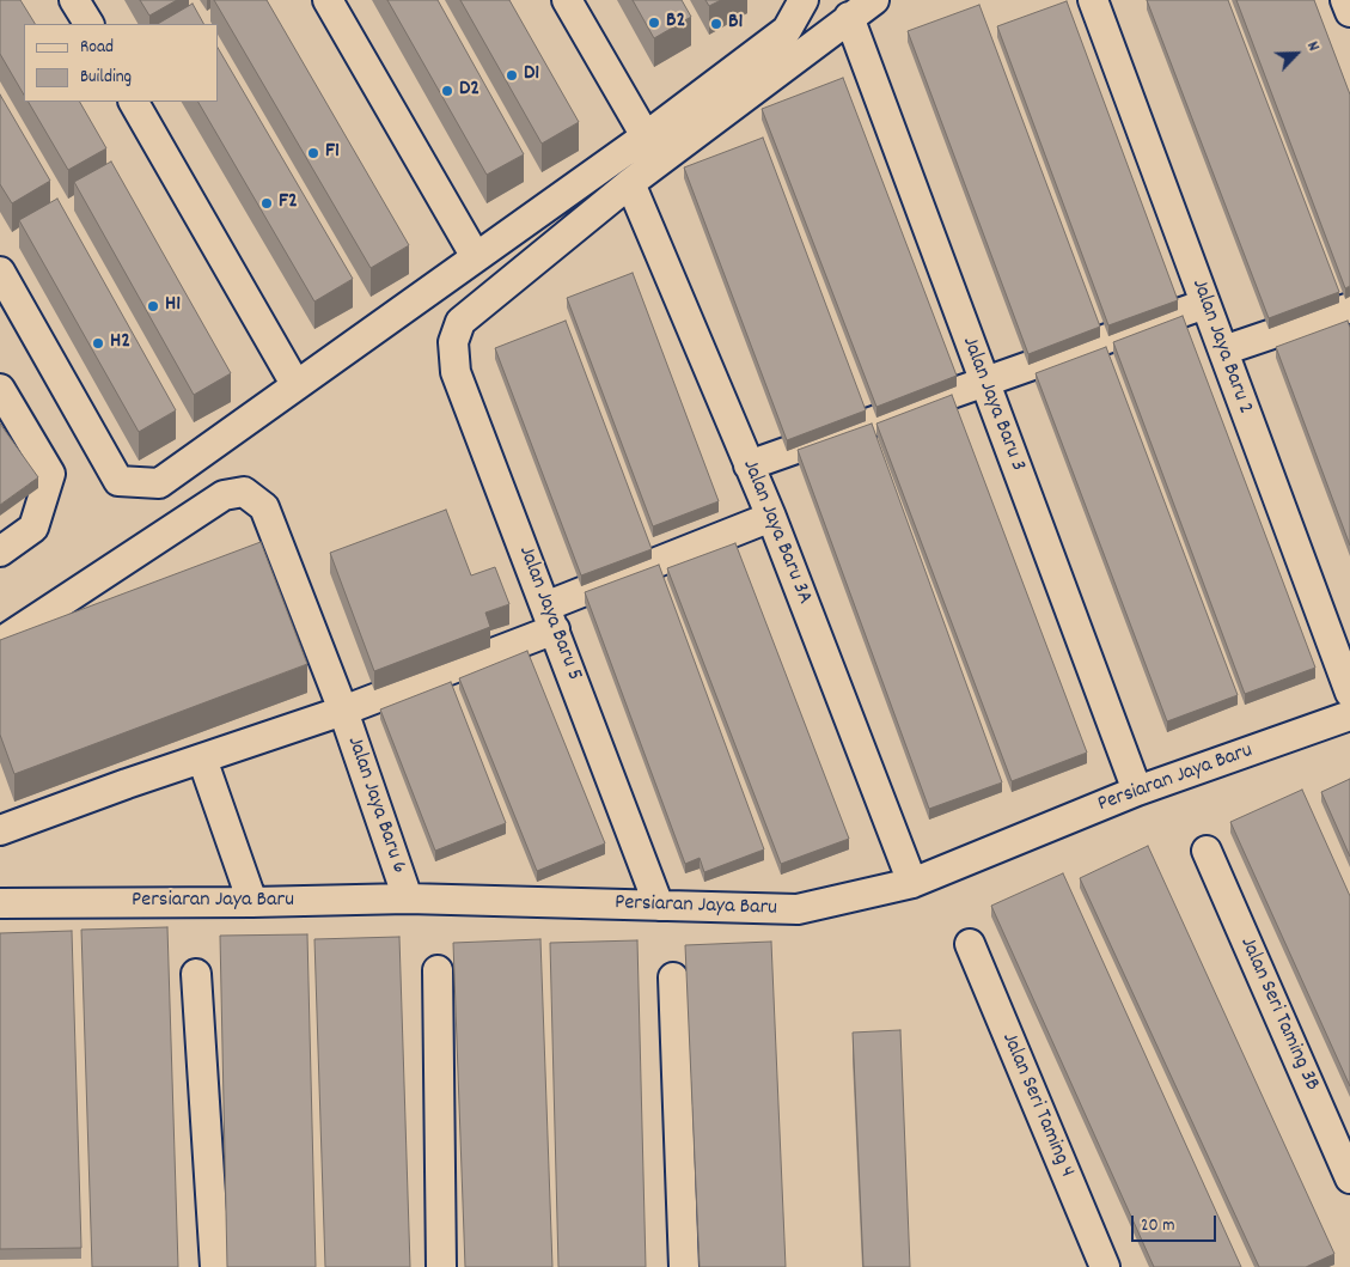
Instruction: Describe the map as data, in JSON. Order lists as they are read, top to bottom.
{
  "streets": {
    "street": [
      "Jalan Jaya Baru 2",
      "Jalan Jaya Baru 3",
      "Jalan Jaya Baru 3A",
      "Jalan Jaya Baru 5",
      "Persiaran Jaya Baru",
      "Jalan Jaya Baru 6",
      "Jalan Seri Taming 3B",
      "Jalan Seri Taming 4"
    ]
  },
  "crossings": [
    ["Jalan Jaya Baru 3", "Persiaran Jaya Baru"],
    ["Jalan Jaya Baru 3A", "Jalan Jaya Baru 5"],
    ["Jalan Jaya Baru 3A", "Persiaran Jaya Baru"],
    ["Jalan Jaya Baru 5", "Persiaran Jaya Baru"],
    ["Persiaran Jaya Baru", "Jalan Jaya Baru 6"]
  ],
  "places": [
    "B2",
    "B1",
    "D1",
    "D2",
    "F1",
    "F2",
    "H1",
    "H2"
  ],
  "legend": ["Road", "Building"],
  "scale_bar": "20 m",
  "north": "top right"
}
